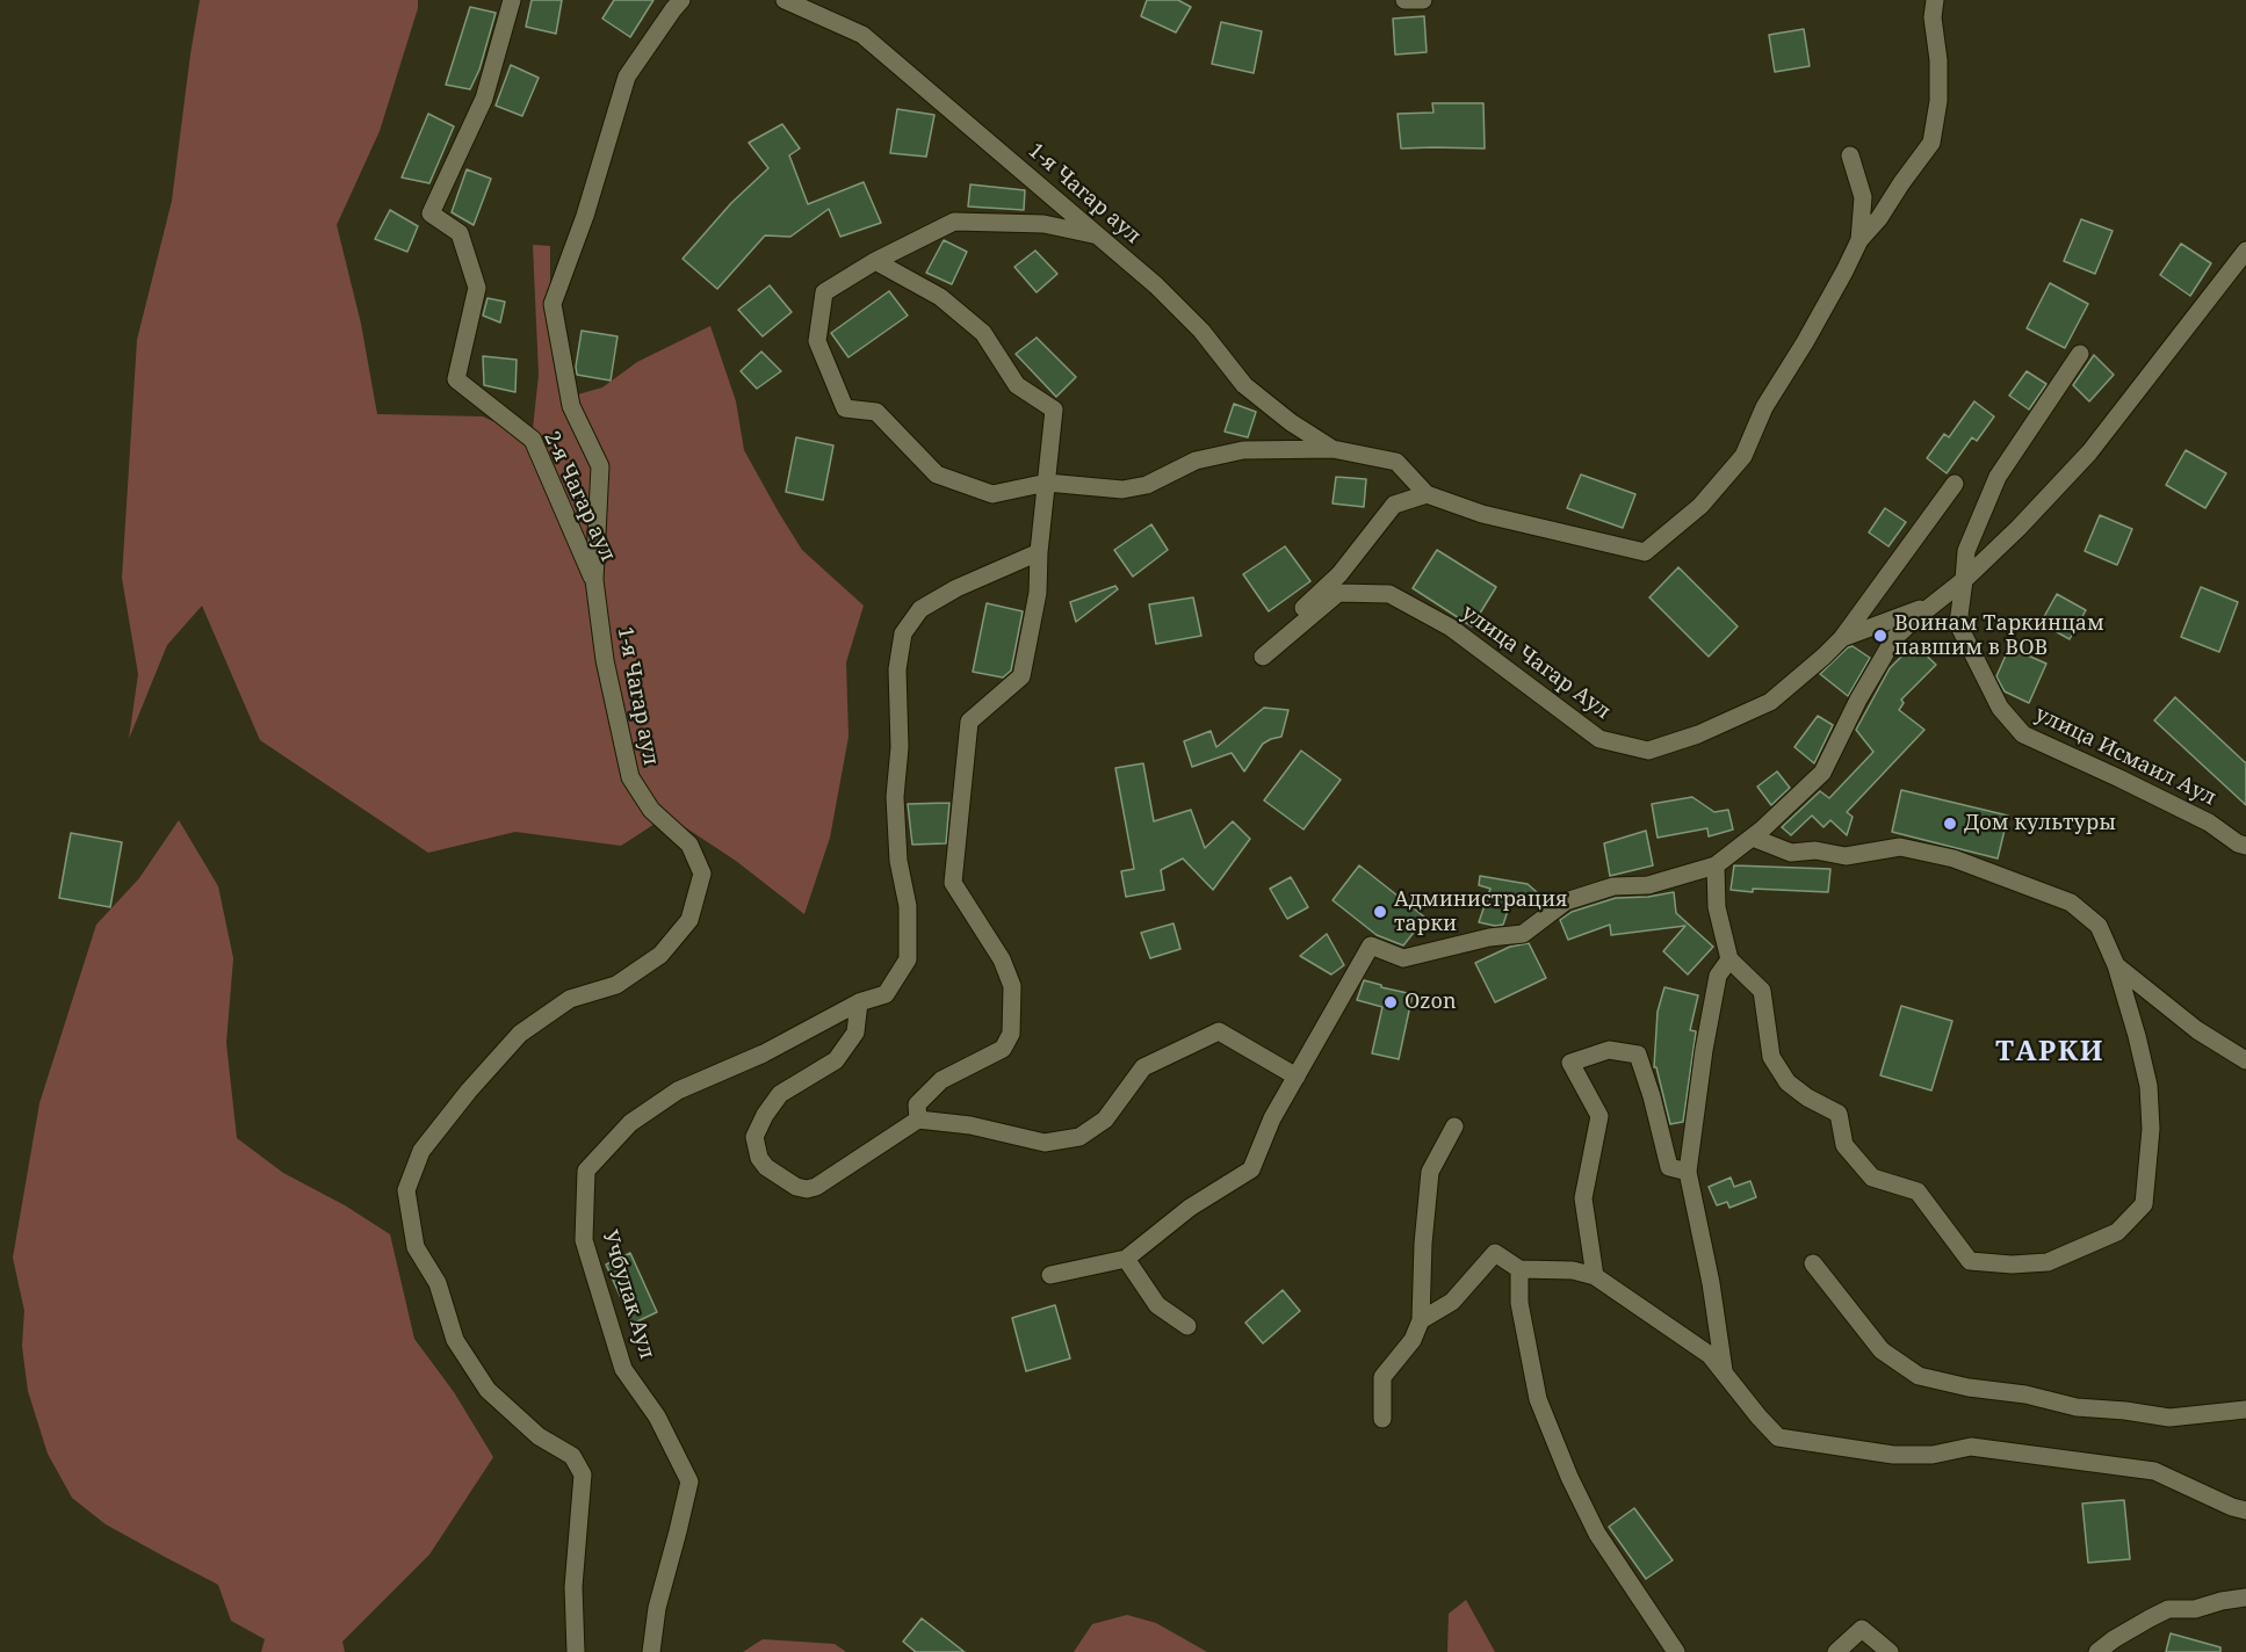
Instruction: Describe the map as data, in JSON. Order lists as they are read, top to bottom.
{
  "streets": {
    "street": [
      "1-я Чагар аул",
      "2-я Чагар аул",
      "улица Чагар Аул",
      "улица Исмаил Аул",
      "Учбулак Аул"
    ]
  },
  "crossings": [
    ["1-я Чагар аул", "2-я Чагар аул"]
  ],
  "districts": ["ТАРКИ"],
  "places": [
    "Воинам Таркинцам павшим в ВОВ",
    "Дом культуры",
    "Администрация тарки",
    "Ozon"
  ]
}
